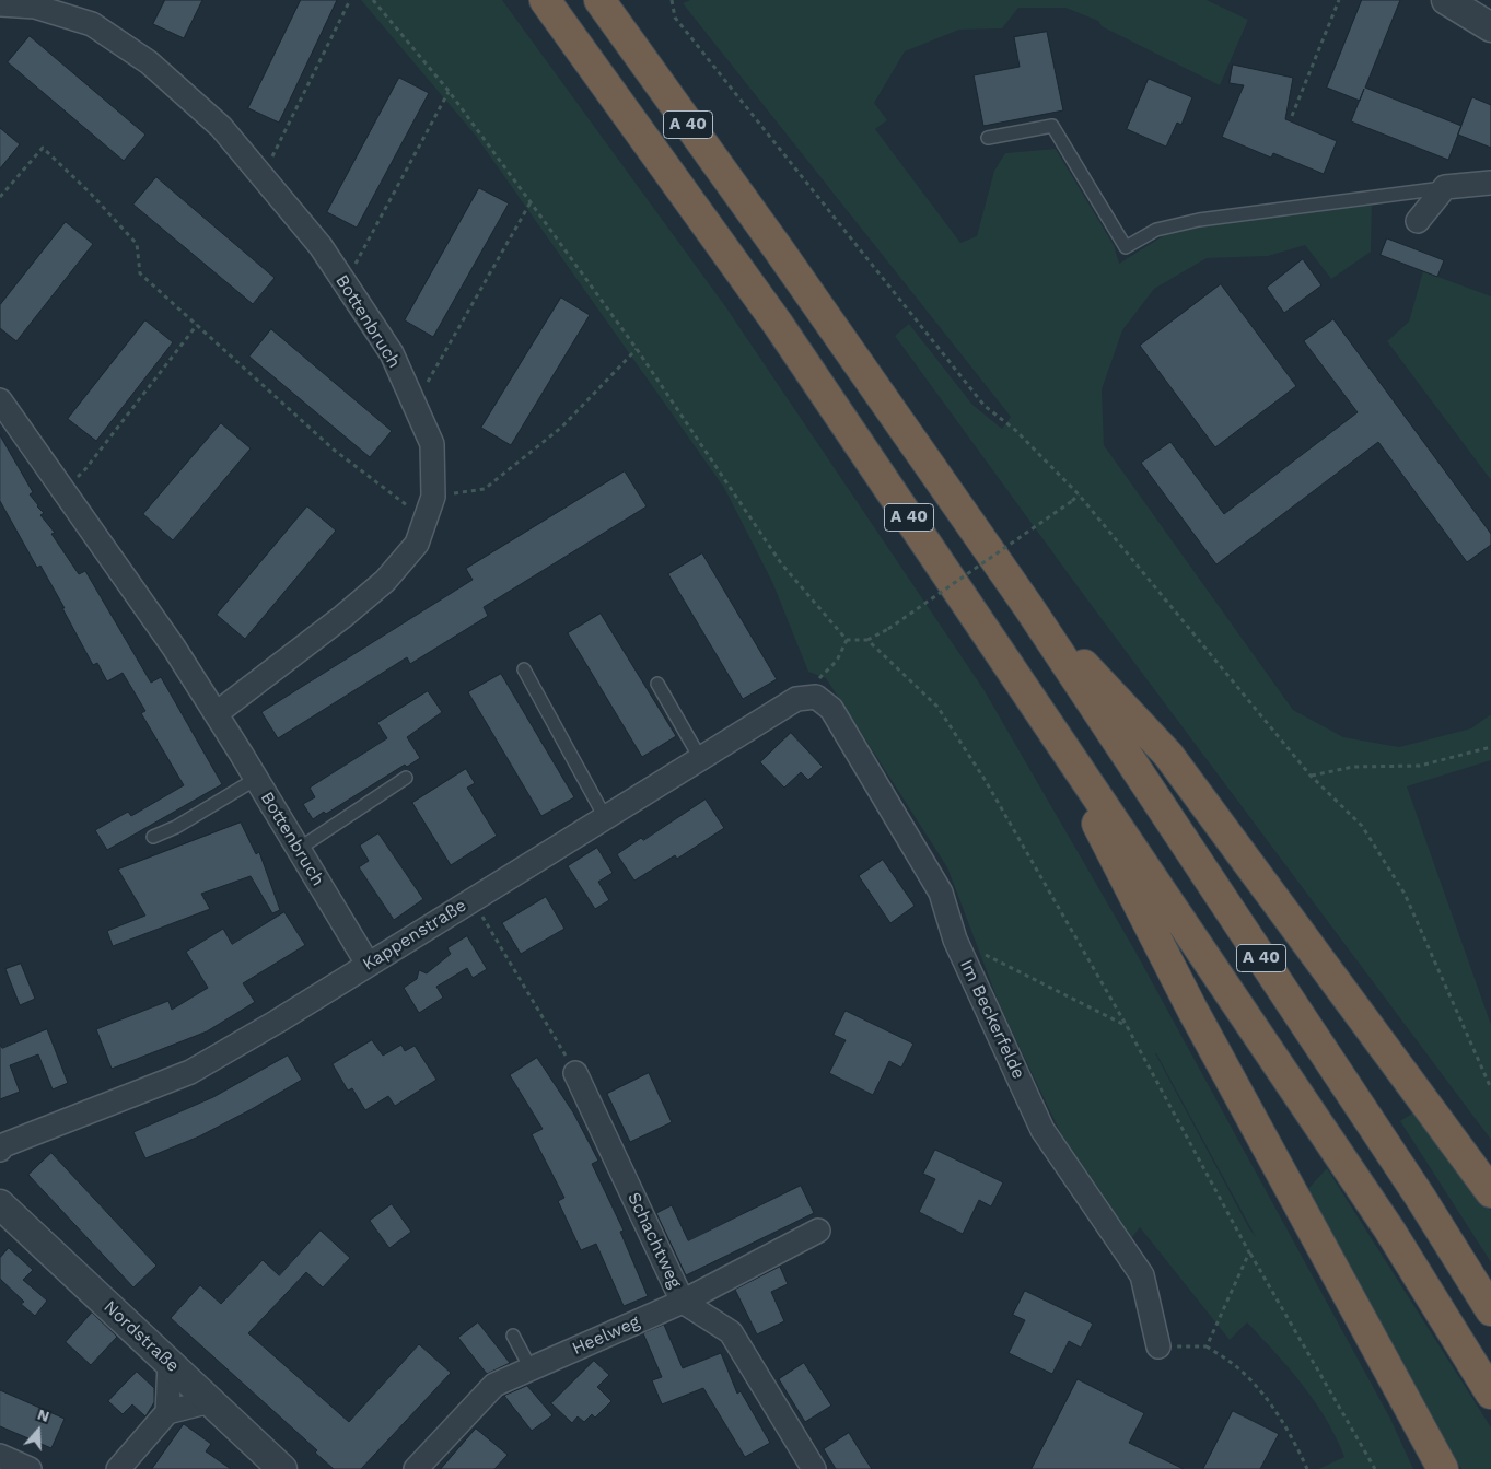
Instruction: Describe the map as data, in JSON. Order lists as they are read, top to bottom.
{
  "streets": {
    "highway": ["A 40"],
    "street": [
      "Bottenbruch",
      "Kappenstraße",
      "Im Beckerfelde",
      "Schachtweg",
      "Heelweg",
      "Nordstraße"
    ]
  },
  "crossings": [
    ["Bottenbruch", "Kappenstraße"],
    ["Kappenstraße", "Im Beckerfelde"],
    ["Schachtweg", "Heelweg"]
  ],
  "north": "top"
}
